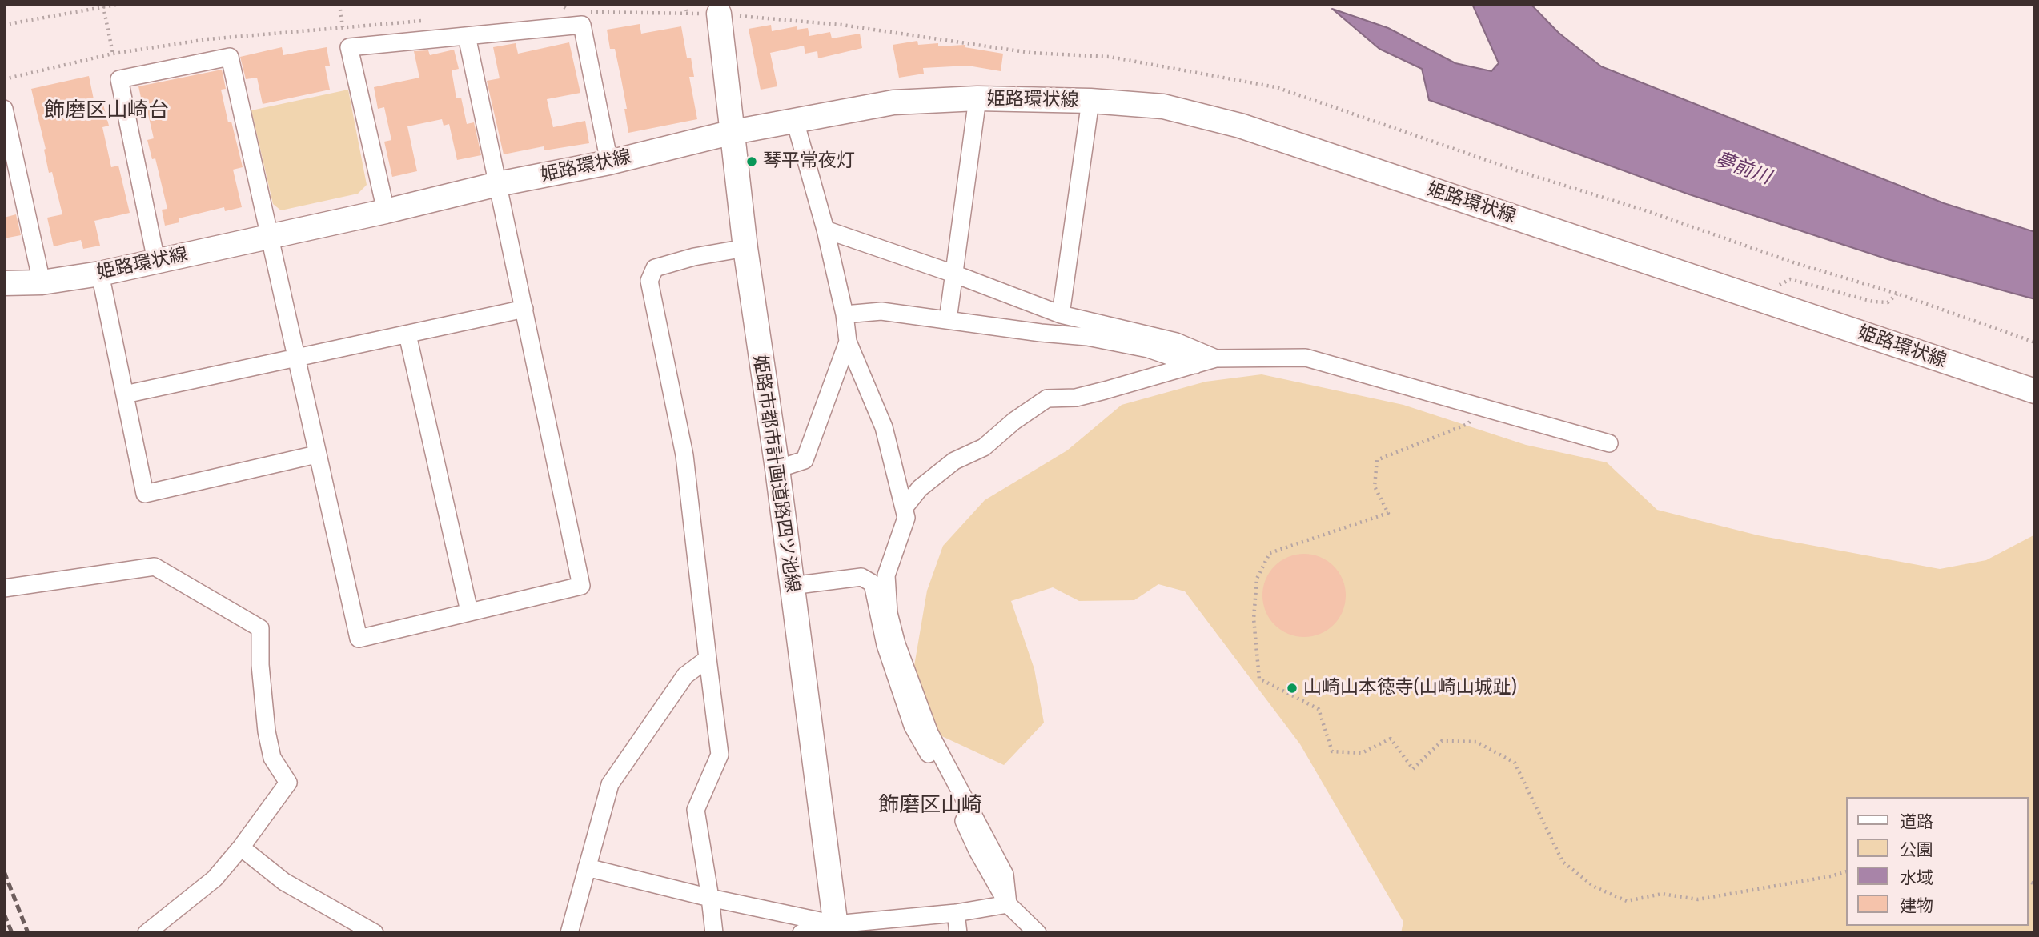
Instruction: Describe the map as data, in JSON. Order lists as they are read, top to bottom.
{
  "streets": {
    "main road": ["姫路環状線", "姫路市都市計画道路四ツ池線"]
  },
  "crossings": [
    ["姫路環状線", "姫路市都市計画道路四ツ池線"]
  ],
  "districts": ["飾磨区山崎台", "飾磨区山崎"],
  "water": ["夢前川"],
  "places": ["琴平常夜灯", "山崎山本徳寺(山崎山城趾)"],
  "legend": [
    "道路",
    "公園",
    "水域",
    "建物"
  ]
}
